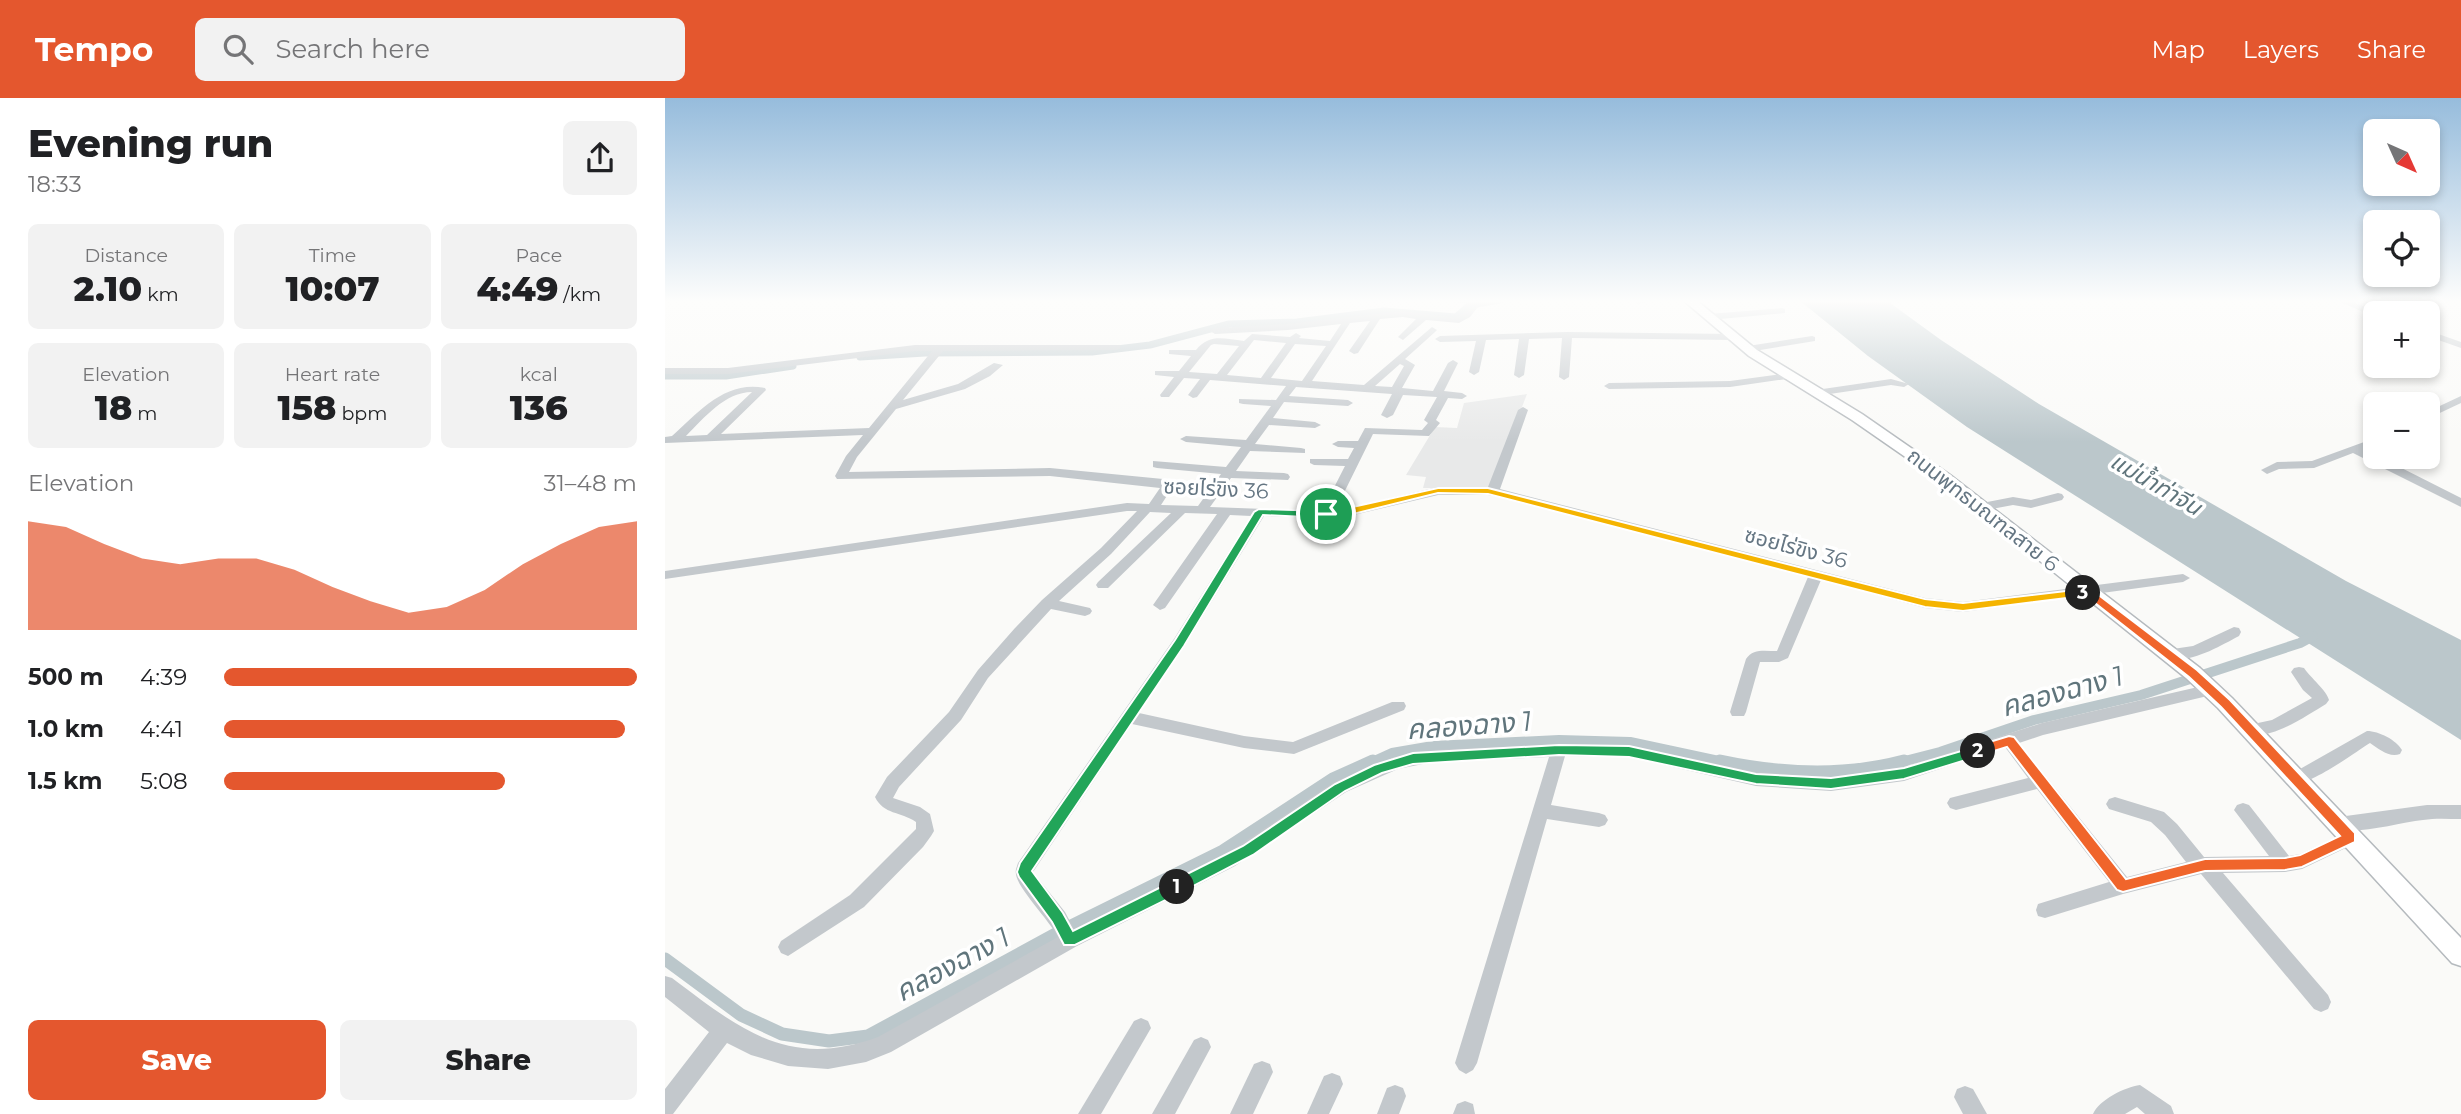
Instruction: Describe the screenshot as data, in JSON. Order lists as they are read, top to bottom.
{
  "streets": {
    "main road": ["ถนนพุทธมณฑลสาย 6"],
    "street": ["ซอยไร่ขิง 36"]
  },
  "crossings": [
    ["ซอยไร่ขิง 36", "ถนนพุทธมณฑลสาย 6"]
  ],
  "water": ["แม่น้ำท่าจีน", "คลองฉาง 1"],
  "north": "bottom right",
  "page": {
    "header": "Tempo",
    "search": "Search here",
    "nav": ["Map", "Layers", "Share"],
    "heading": ["Evening run", "18:33"],
    "map_buttons": ["+", "−"],
    "stats": [
      ["Distance", "2.10 km"],
      ["Time", "10:07"],
      ["Pace", "4:49 /km"],
      ["Elevation", "18 m"],
      ["Heart rate", "158 bpm"],
      ["kcal", "136"]
    ],
    "chart": ["Elevation", "31–48 m"],
    "pins": ["3", "2", "1"],
    "list": [
      {
        "name": "500 m",
        "note": "4:39"
      },
      {
        "name": "1.0 km",
        "note": "4:41"
      },
      {
        "name": "1.5 km",
        "note": "5:08"
      }
    ],
    "buttons": ["Save", "Share"]
  }
}
